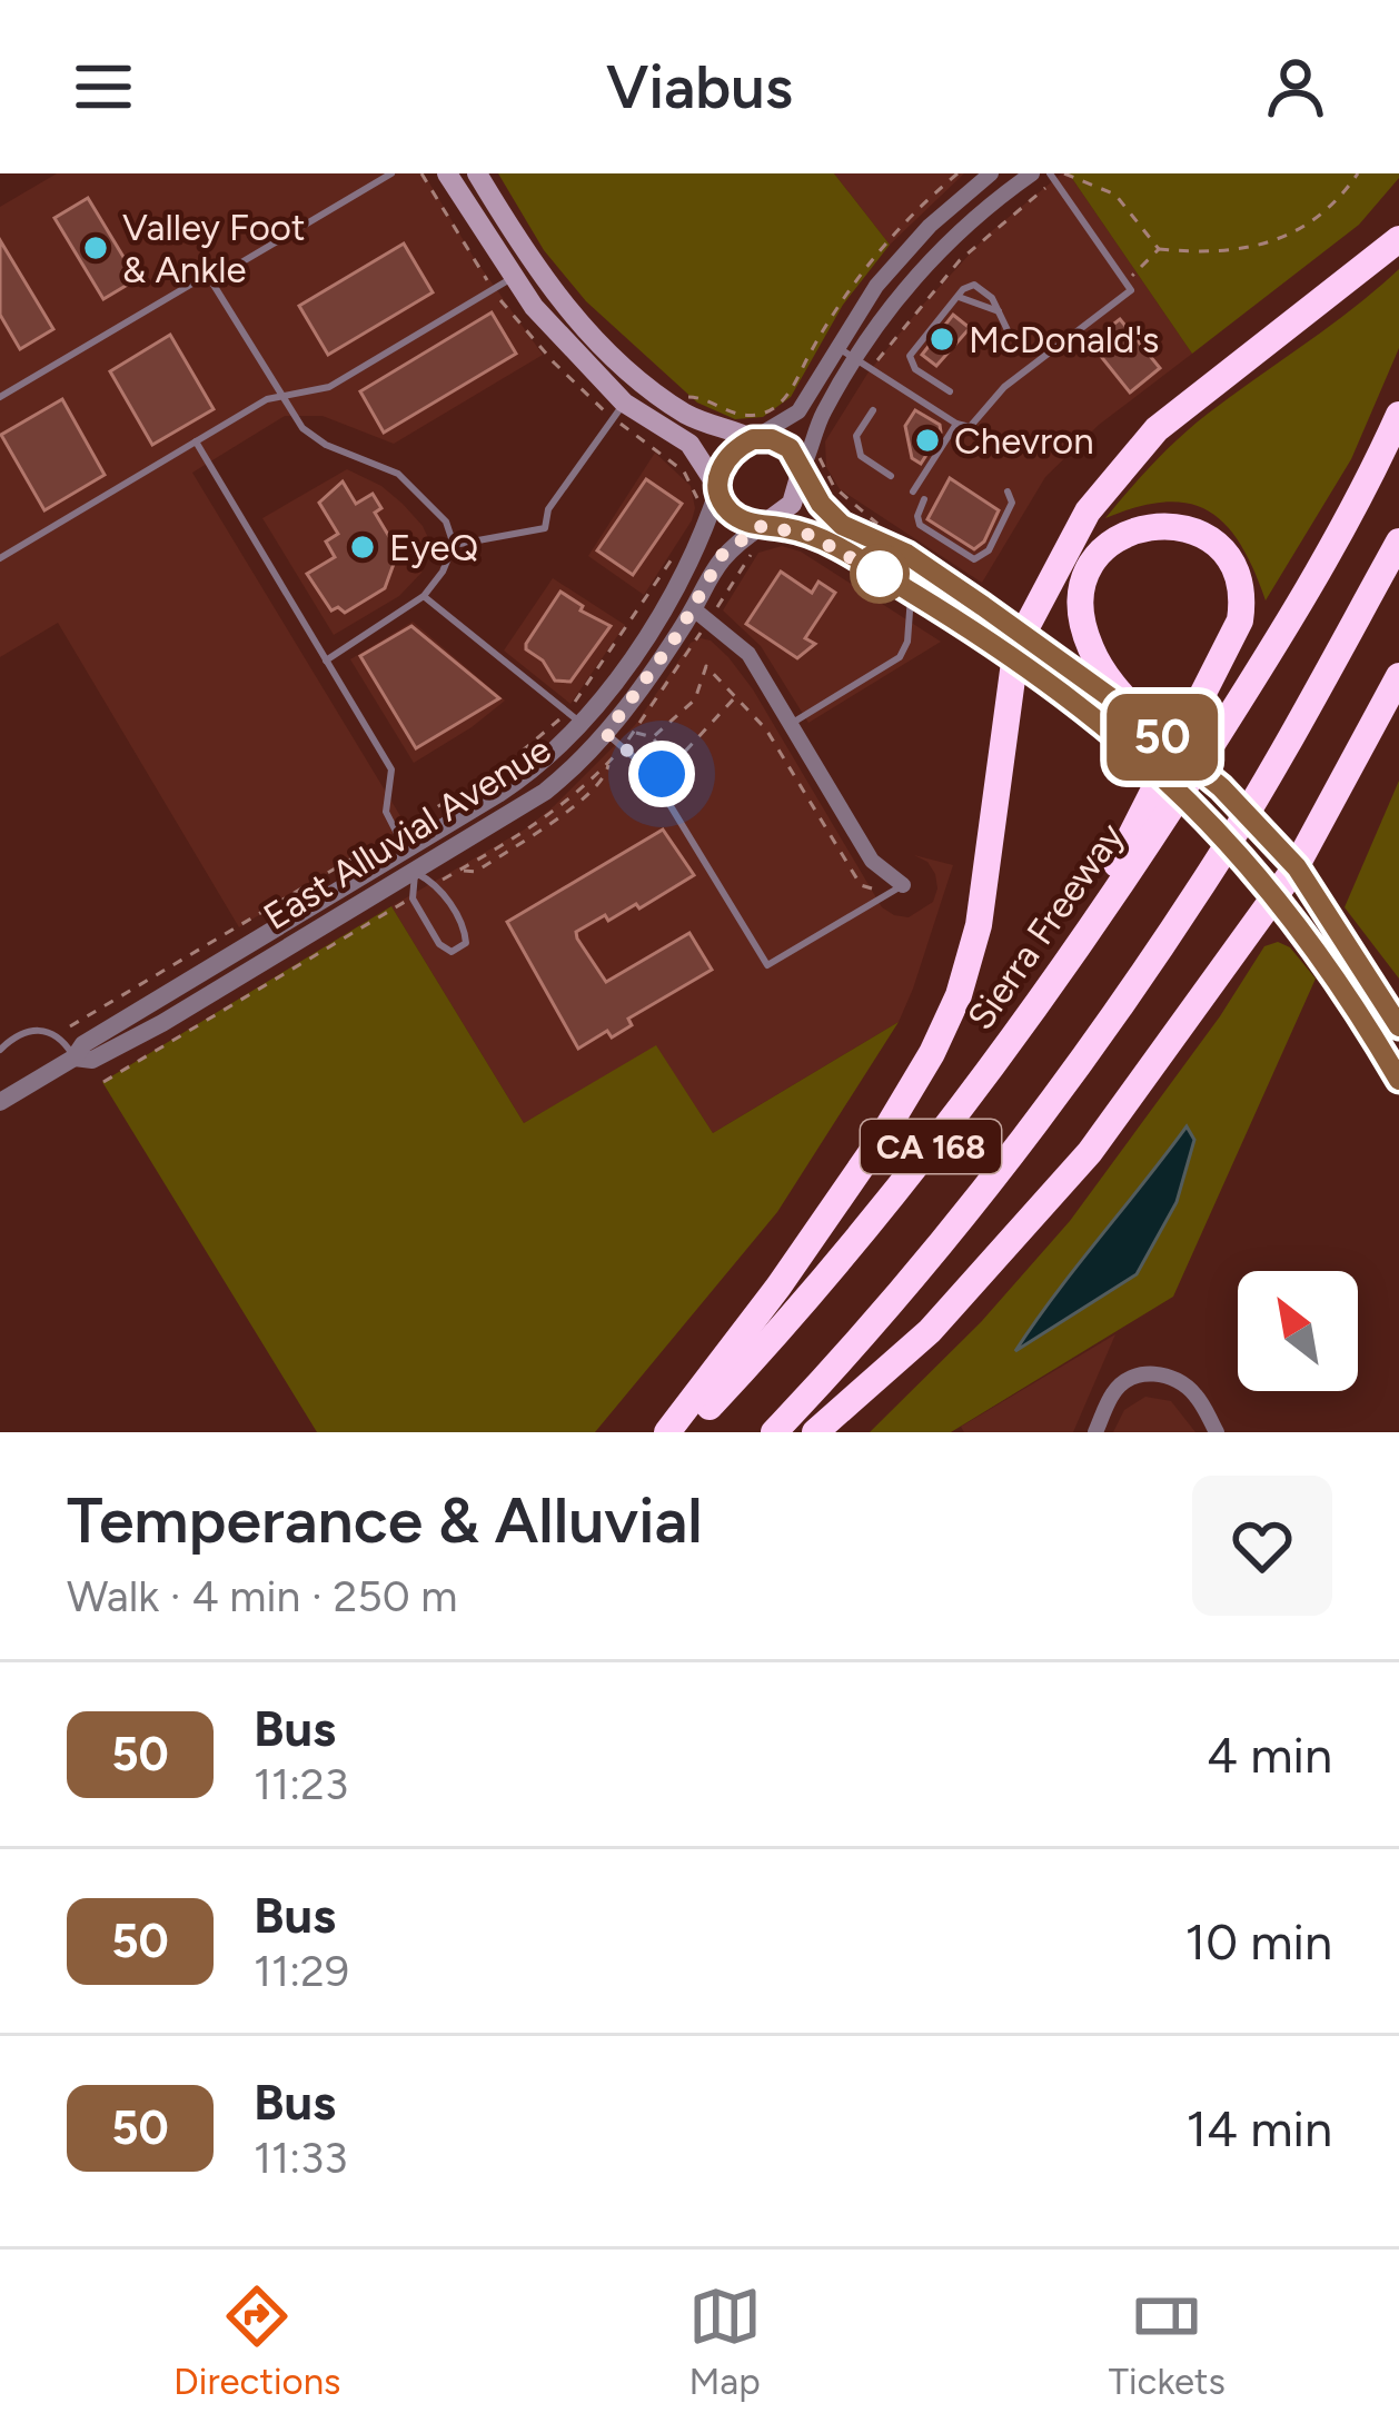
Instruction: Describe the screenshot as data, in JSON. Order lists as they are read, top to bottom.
{
  "streets": {
    "highway": ["Sierra Freeway", "CA 168"],
    "street": ["East Alluvial Avenue"]
  },
  "places": [
    "Valley Foot & Ankle",
    "McDonald's",
    "Chevron",
    "EyeQ"
  ],
  "lines": ["bus line 50"],
  "north": "top left",
  "page": {
    "header": "Viabus",
    "on_map": "50",
    "heading": ["Temperance & Alluvial", "Walk · 4 min · 250 m"],
    "list": [
      {
        "mark": "50",
        "name": "Bus",
        "note": "11:23",
        "value": "4 min"
      },
      {
        "mark": "50",
        "name": "Bus",
        "note": "11:29",
        "value": "10 min"
      },
      {
        "mark": "50",
        "name": "Bus",
        "note": "11:33",
        "value": "14 min"
      }
    ],
    "tabs": ["Directions", "Map", "Tickets"]
  }
}
